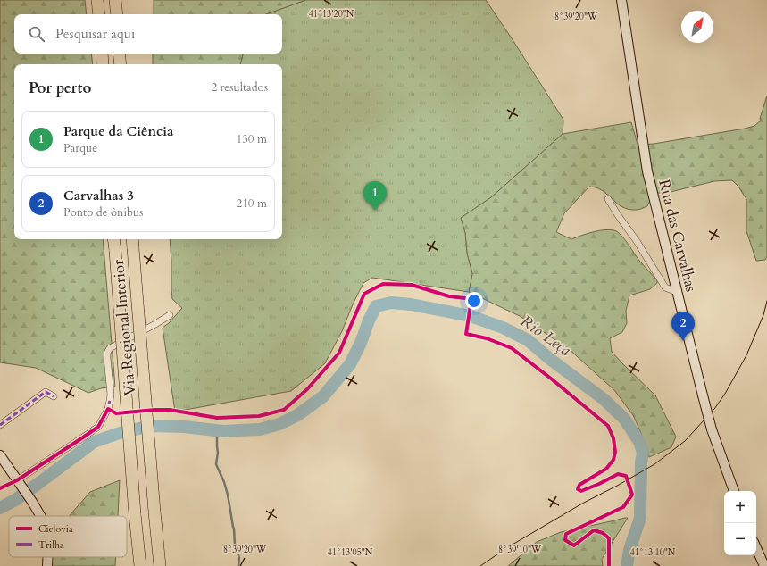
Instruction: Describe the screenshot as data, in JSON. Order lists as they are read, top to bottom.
{
  "streets": {
    "highway": ["Via Regional Interior"],
    "street": ["Rua das Carvalhas"]
  },
  "water": ["Rio Leça"],
  "legend": ["Ciclovia", "Trilha"],
  "north": "top right",
  "page": {
    "search": "Pesquisar aqui",
    "heading": ["Por perto", "2 resultados"],
    "list": [
      {
        "mark": "1",
        "name": "Parque da Ciência",
        "note": "Parque",
        "value": "130 m"
      },
      {
        "mark": "2",
        "name": "Carvalhas 3",
        "note": "Ponto de ônibus",
        "value": "210 m"
      }
    ],
    "pins": ["1", "2"],
    "map_buttons": ["+", "−"]
  },
  "coordinates": [
    "41°13'20\"N",
    "8°39'20\"W",
    "8°39'10\"W",
    "41°13'05\"N",
    "41°13'10\"N"
  ]
}
